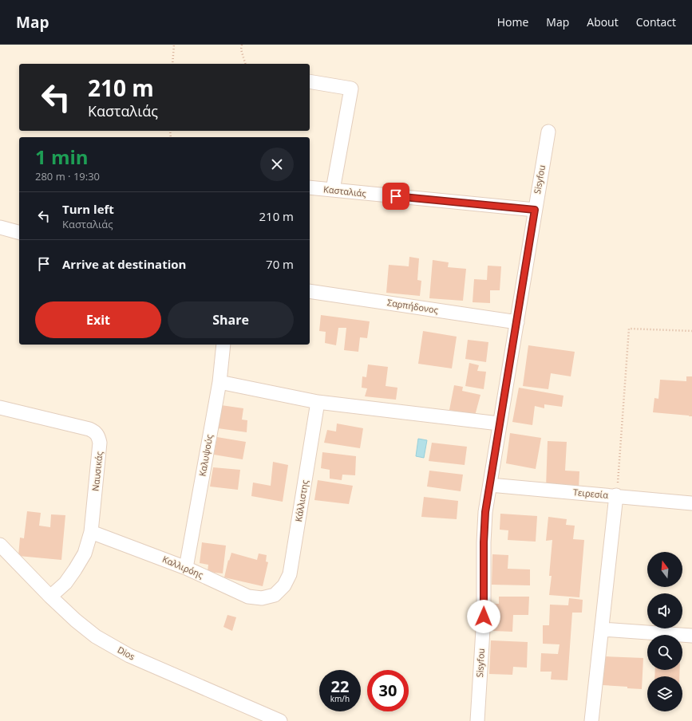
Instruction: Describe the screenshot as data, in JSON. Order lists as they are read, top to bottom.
{
  "streets": {
    "street": [
      "Sisyfou",
      "Κασταλιάς",
      "Σαρπήδονος",
      "Καλυψούς",
      "Ναυσικάς",
      "Τειρεσία",
      "Κάλλιστης",
      "Καλλιρόης",
      "Dios"
    ]
  },
  "crossings": [
    ["Sisyfou", "Κασταλιάς"],
    ["Sisyfou", "Σαρπήδονος"],
    ["Sisyfou", "Τειρεσία"],
    ["Καλυψούς", "Καλλιρόης"],
    ["Ναυσικάς", "Καλλιρόης"],
    ["Ναυσικάς", "Dios"],
    ["Κάλλιστης", "Καλλιρόης"]
  ],
  "north": "top",
  "page": {
    "header": "Map",
    "nav": [
      "Home",
      "Map",
      "About",
      "Contact"
    ],
    "turn": ["210 m", "Κασταλιάς"],
    "heading": ["1 min", "280 m · 19:30"],
    "list": [
      {
        "name": "Turn left",
        "note": "Κασταλιάς",
        "value": "210 m"
      },
      {
        "name": "Arrive at destination",
        "value": "70 m"
      }
    ],
    "buttons": ["Exit", "Share"],
    "speed": "22 km/h",
    "limit": "30"
  }
}
